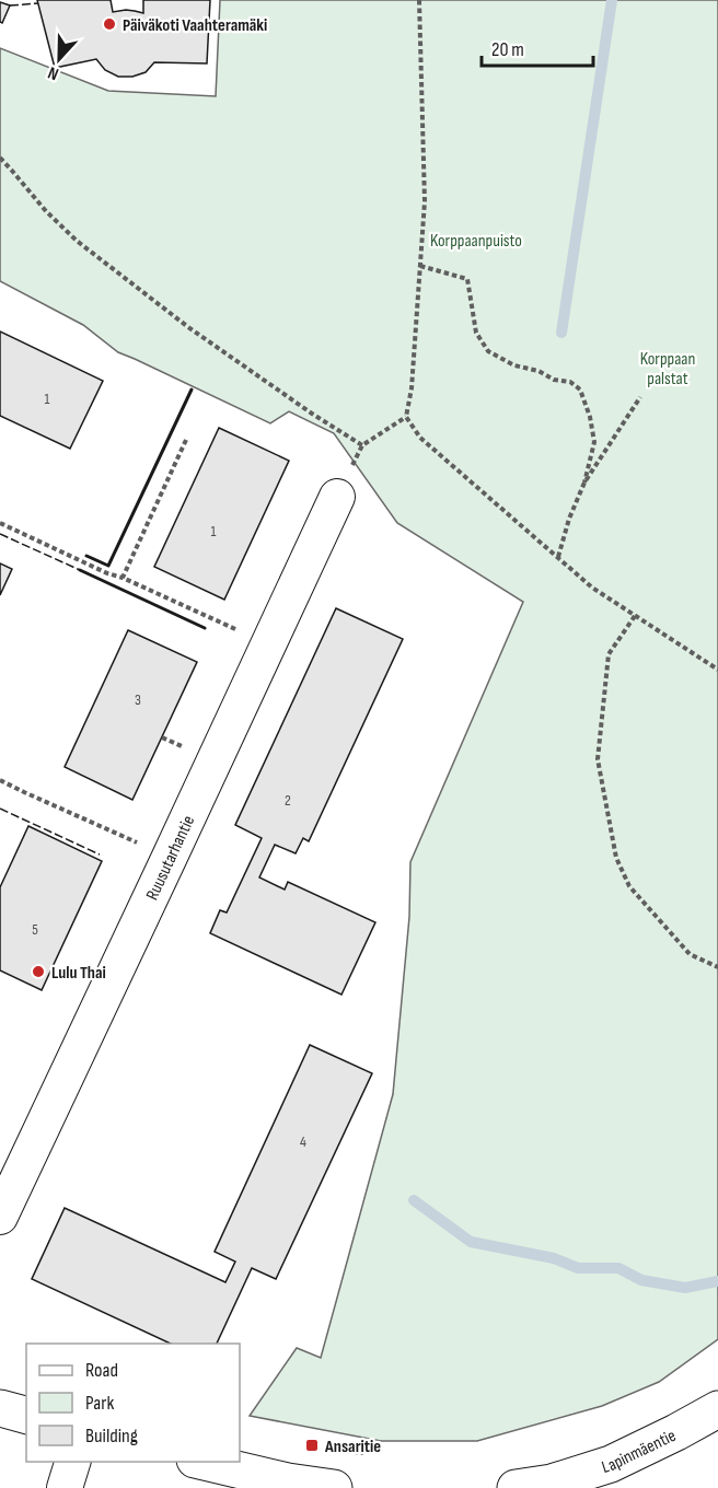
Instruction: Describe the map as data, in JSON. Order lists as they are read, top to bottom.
{
  "streets": {
    "street": ["Ruusutarhantie", "Lapinmäentie"]
  },
  "parks": ["Korppaanpuisto", "Korppaan palstat"],
  "places": {
    "other": ["Päiväkoti Vaahteramäki", "Lulu Thai"],
    "transit": ["Ansaritie"]
  },
  "house_numbers": [
    "1",
    "1",
    "3",
    "2",
    "5",
    "4"
  ],
  "legend": ["Road", "Park", "Building"],
  "scale_bar": "20 m",
  "north": "bottom"
}
